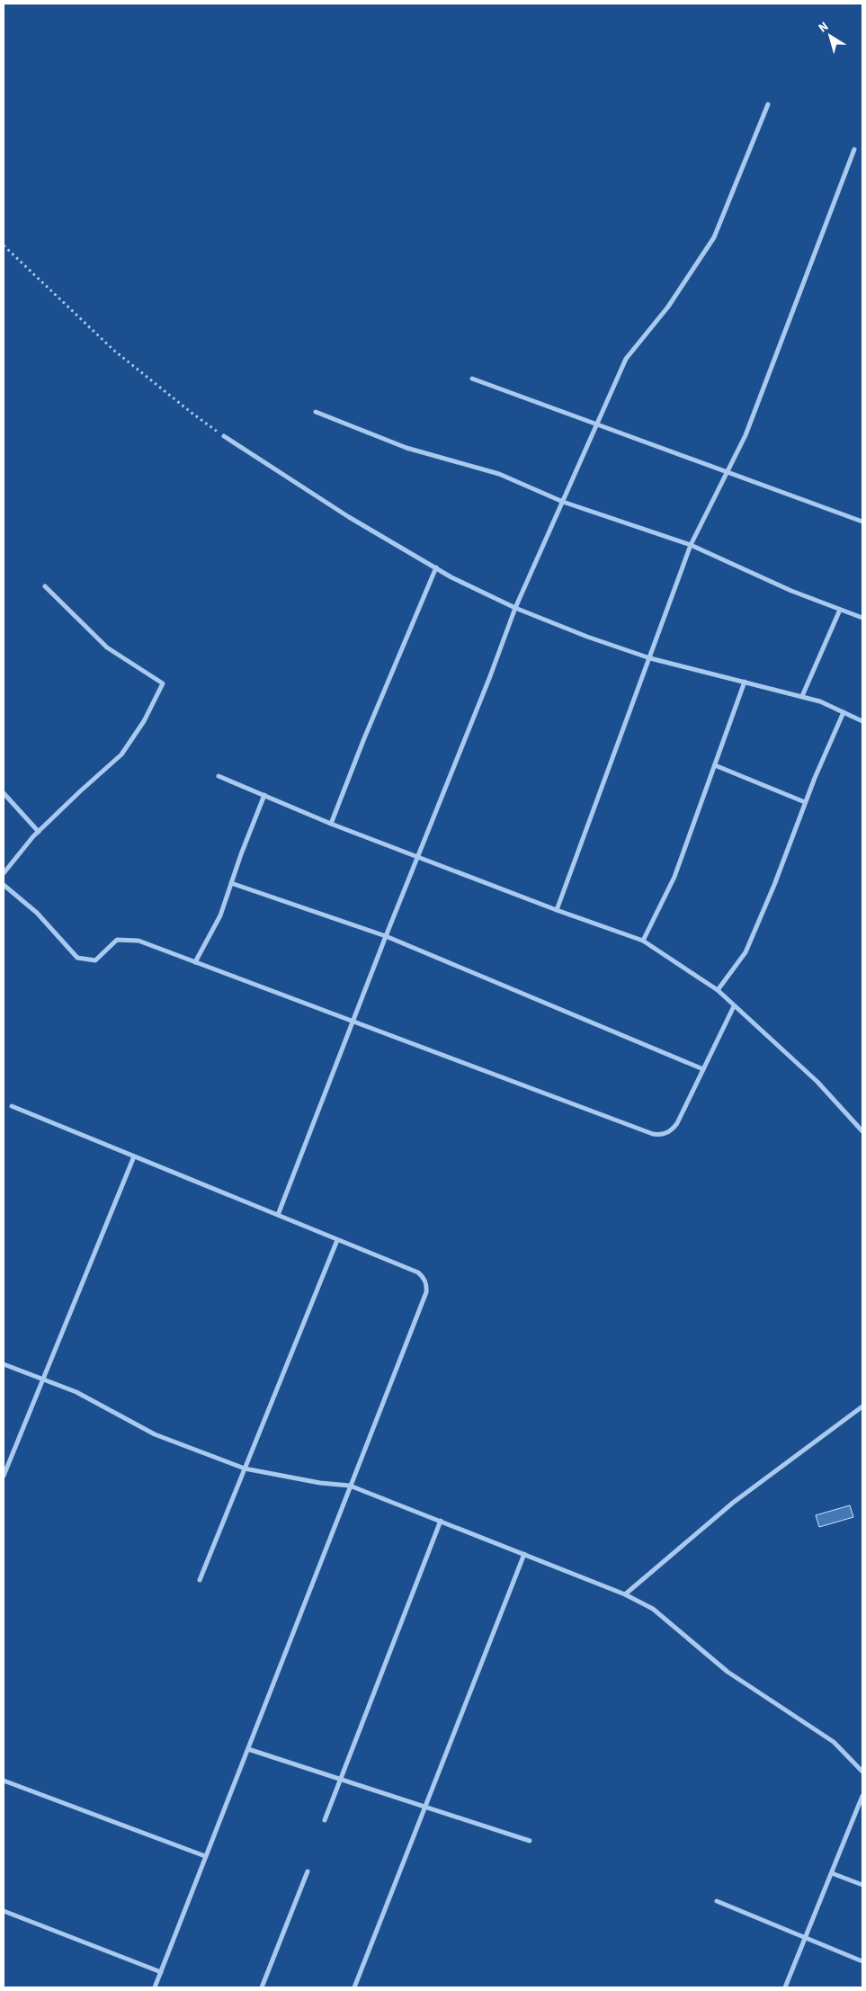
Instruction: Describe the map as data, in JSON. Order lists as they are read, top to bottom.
{
  "north": "top left"
}
